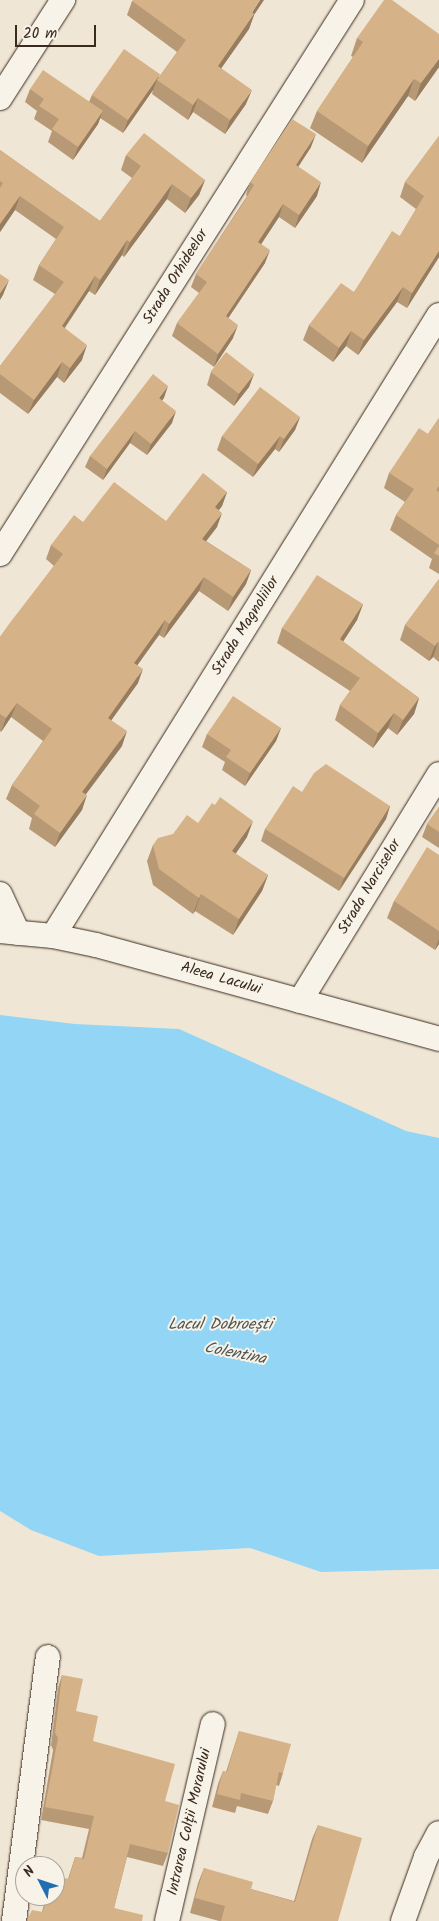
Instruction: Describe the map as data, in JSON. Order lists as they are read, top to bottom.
{
  "streets": {
    "street": [
      "Strada Orhideelor",
      "Strada Magnoliilor",
      "Strada Narciselor",
      "Aleea Lacului",
      "Intrarea Colții Morarului"
    ]
  },
  "crossings": [
    ["Strada Magnoliilor", "Aleea Lacului"],
    ["Strada Narciselor", "Aleea Lacului"]
  ],
  "water": ["Lacul Dobroești", "Colentina"],
  "scale_bar": "20 m",
  "north": "top left"
}
